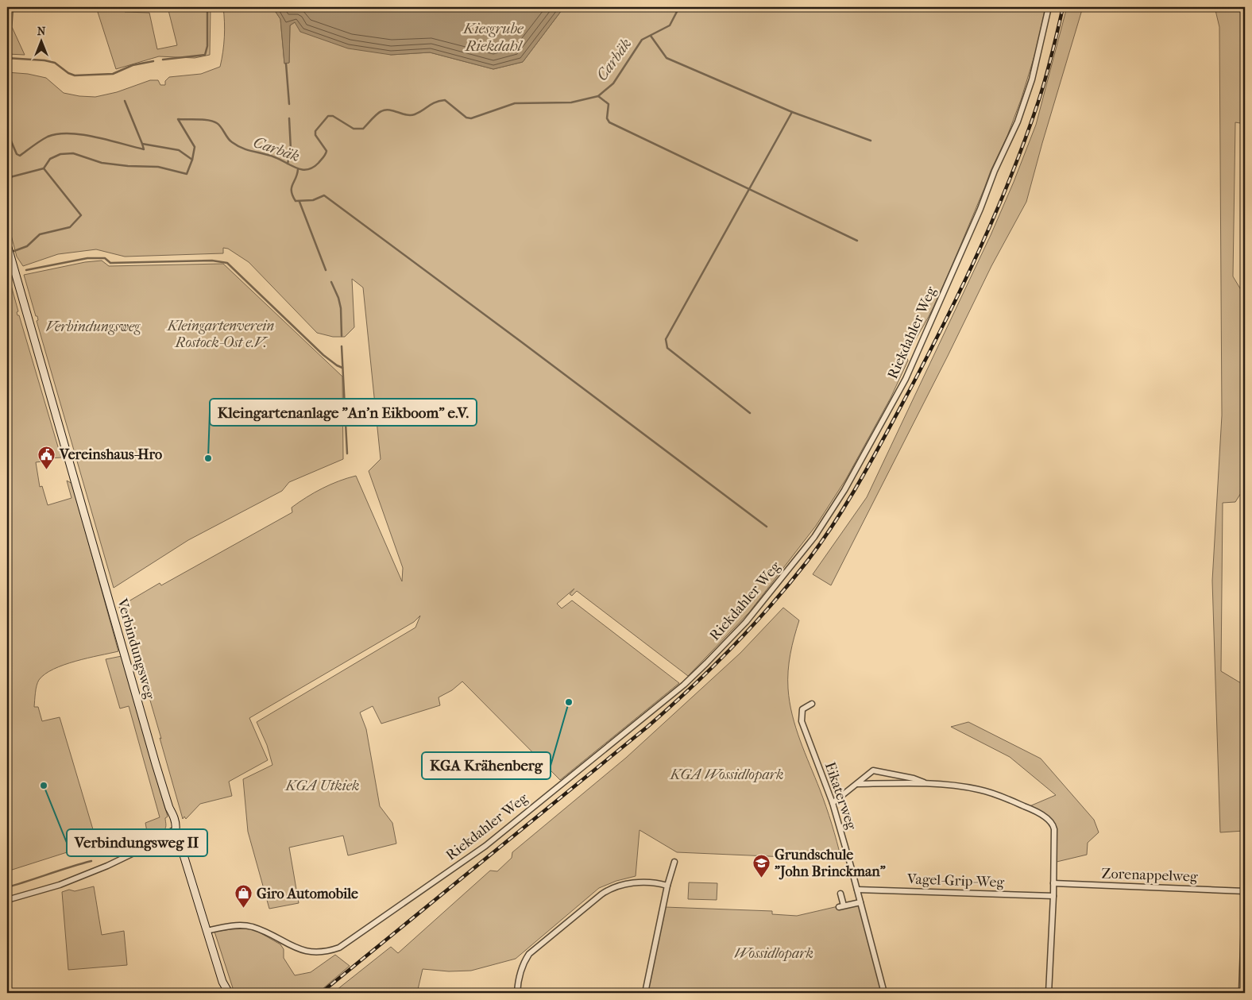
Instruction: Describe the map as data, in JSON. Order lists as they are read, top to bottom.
{
  "streets": {
    "main road": ["Verbindungsweg"],
    "street": [
      "Riekdahler Weg",
      "Eikaterweg",
      "Zorenappelweg",
      "Vagel-Grip-Weg"
    ]
  },
  "crossings": [
    ["Riekdahler Weg", "Verbindungsweg"],
    ["Eikaterweg", "Vagel-Grip-Weg"]
  ],
  "water": ["Kiesgrube Riekdahl", "Carbäk"],
  "parks": [
    "Kleingartenverein Rostock-Ost e.V.",
    "Verbindungsweg",
    "KGA Wossidlopark",
    "KGA Utkiek",
    "Wossidlopark"
  ],
  "places": {
    "other": ["Kleingartenanlage \"An'n Eikboom\" e.V.", "KGA Krähenberg", "Verbindungsweg II"],
    "public building": ["Vereinshaus-Hro"],
    "school or university": ["Grundschule \"John Brinckman\""],
    "shop": ["Giro Automobile"]
  },
  "north": "top"
}
